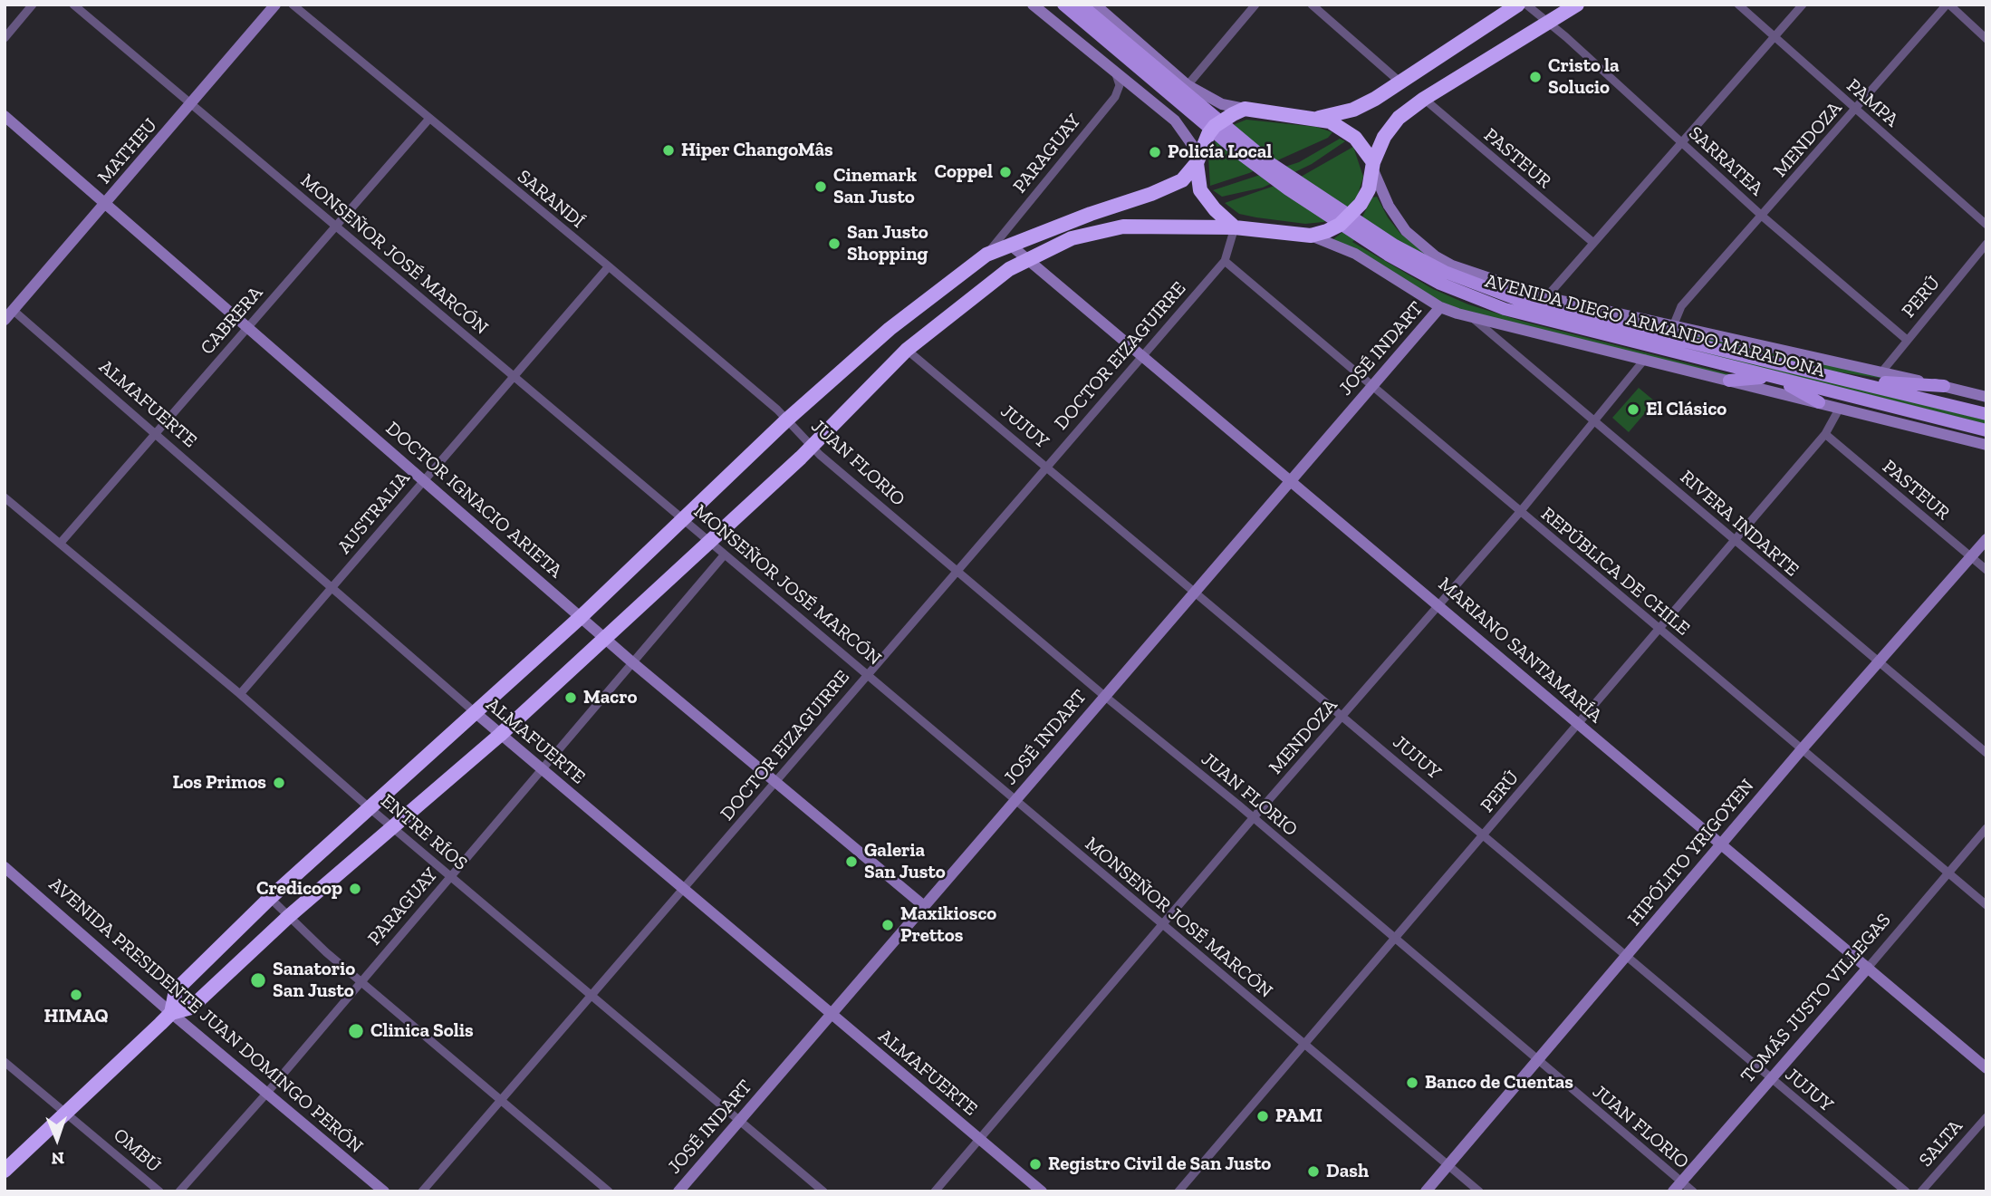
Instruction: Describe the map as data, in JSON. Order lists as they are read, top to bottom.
{
  "streets": {
    "main road": ["AVENIDA DIEGO ARMANDO MARADONA"],
    "street": [
      "PAMPA",
      "MENDOZA",
      "MATHEU",
      "PARAGUAY",
      "PASTEUR",
      "SARRATEA",
      "SARANDÍ",
      "MONSEÑOR JOSÉ MARCÓN",
      "PERÚ",
      "CABRERA",
      "JOSÉ INDART",
      "DOCTOR EIZAGUIRRE",
      "ALMAFUERTE",
      "JUJUY",
      "JUAN FLORIO",
      "DOCTOR IGNACIO ARIETA",
      "AUSTRALIA",
      "RIVERA INDARTE",
      "REPÚBLICA DE CHILE",
      "MARIANO SANTAMARÍA",
      "ENTRE RÍOS",
      "HIPÓLITO YRIGOYEN",
      "TOMÁS JUSTO VILLEGAS",
      "AVENIDA PRESIDENTE JUAN DOMINGO PERÓN",
      "SALTA",
      "OMBÚ"
    ]
  },
  "crossings": [
    ["PAMPA", "MENDOZA"],
    ["MENDOZA", "SARRATEA"],
    ["MENDOZA", "MONSEÑOR JOSÉ MARCÓN"],
    ["MENDOZA", "AVENIDA DIEGO ARMANDO MARADONA"],
    ["MENDOZA", "ALMAFUERTE"],
    ["MENDOZA", "JUJUY"],
    ["MENDOZA", "JUAN FLORIO"],
    ["MENDOZA", "RIVERA INDARTE"],
    ["MENDOZA", "REPÚBLICA DE CHILE"],
    ["MENDOZA", "MARIANO SANTAMARÍA"],
    ["MATHEU", "MONSEÑOR JOSÉ MARCÓN"],
    ["MATHEU", "ALMAFUERTE"],
    ["MATHEU", "DOCTOR IGNACIO ARIETA"],
    ["PARAGUAY", "MONSEÑOR JOSÉ MARCÓN"],
    ["PARAGUAY", "ALMAFUERTE"],
    ["PARAGUAY", "DOCTOR IGNACIO ARIETA"],
    ["PARAGUAY", "ENTRE RÍOS"],
    ["PARAGUAY", "AVENIDA PRESIDENTE JUAN DOMINGO PERÓN"],
    ["PASTEUR", "PERÚ"],
    ["PASTEUR", "HIPÓLITO YRIGOYEN"],
    ["SARRATEA", "PERÚ"],
    ["SARANDÍ", "CABRERA"],
    ["SARANDÍ", "JUAN FLORIO"],
    ["SARANDÍ", "AUSTRALIA"],
    ["MONSEÑOR JOSÉ MARCÓN", "PERÚ"],
    ["MONSEÑOR JOSÉ MARCÓN", "CABRERA"],
    ["MONSEÑOR JOSÉ MARCÓN", "JOSÉ INDART"],
    ["MONSEÑOR JOSÉ MARCÓN", "DOCTOR EIZAGUIRRE"],
    ["MONSEÑOR JOSÉ MARCÓN", "AUSTRALIA"],
    ["MONSEÑOR JOSÉ MARCÓN", "HIPÓLITO YRIGOYEN"],
    ["PERÚ", "AVENIDA DIEGO ARMANDO MARADONA"],
    ["PERÚ", "JUJUY"],
    ["PERÚ", "JUAN FLORIO"],
    ["PERÚ", "RIVERA INDARTE"],
    ["PERÚ", "REPÚBLICA DE CHILE"],
    ["PERÚ", "MARIANO SANTAMARÍA"],
    ["CABRERA", "ALMAFUERTE"],
    ["CABRERA", "DOCTOR IGNACIO ARIETA"],
    ["CABRERA", "ENTRE RÍOS"],
    ["AVENIDA DIEGO ARMANDO MARADONA", "JOSÉ INDART"],
    ["AVENIDA DIEGO ARMANDO MARADONA", "DOCTOR EIZAGUIRRE"],
    ["AVENIDA DIEGO ARMANDO MARADONA", "RIVERA INDARTE"],
    ["JOSÉ INDART", "ALMAFUERTE"],
    ["JOSÉ INDART", "JUJUY"],
    ["JOSÉ INDART", "JUAN FLORIO"],
    ["JOSÉ INDART", "DOCTOR IGNACIO ARIETA"],
    ["JOSÉ INDART", "REPÚBLICA DE CHILE"],
    ["JOSÉ INDART", "MARIANO SANTAMARÍA"],
    ["JOSÉ INDART", "ENTRE RÍOS"],
    ["DOCTOR EIZAGUIRRE", "ALMAFUERTE"],
    ["DOCTOR EIZAGUIRRE", "JUJUY"],
    ["DOCTOR EIZAGUIRRE", "JUAN FLORIO"],
    ["DOCTOR EIZAGUIRRE", "DOCTOR IGNACIO ARIETA"],
    ["DOCTOR EIZAGUIRRE", "REPÚBLICA DE CHILE"],
    ["DOCTOR EIZAGUIRRE", "MARIANO SANTAMARÍA"],
    ["DOCTOR EIZAGUIRRE", "ENTRE RÍOS"],
    ["ALMAFUERTE", "AUSTRALIA"],
    ["JUJUY", "HIPÓLITO YRIGOYEN"],
    ["JUJUY", "TOMÁS JUSTO VILLEGAS"],
    ["JUAN FLORIO", "HIPÓLITO YRIGOYEN"],
    ["JUAN FLORIO", "TOMÁS JUSTO VILLEGAS"],
    ["DOCTOR IGNACIO ARIETA", "AUSTRALIA"],
    ["AUSTRALIA", "ENTRE RÍOS"],
    ["RIVERA INDARTE", "HIPÓLITO YRIGOYEN"],
    ["REPÚBLICA DE CHILE", "HIPÓLITO YRIGOYEN"],
    ["REPÚBLICA DE CHILE", "TOMÁS JUSTO VILLEGAS"],
    ["MARIANO SANTAMARÍA", "HIPÓLITO YRIGOYEN"],
    ["MARIANO SANTAMARÍA", "TOMÁS JUSTO VILLEGAS"]
  ],
  "places": [
    "Cristo la Solucio",
    "Hiper ChangoMâs",
    "Policía Local",
    "Coppel",
    "Cinemark San Justo",
    "San Justo Shopping",
    "El Clásico",
    "Macro",
    "Los Primos",
    "Galeria San Justo",
    "Credicoop",
    "Maxikiosco Prettos",
    "Sanatorio San Justo",
    "HIMAQ",
    "Clinica Solis",
    "Banco de Cuentas",
    "PAMI",
    "Registro Civil de San Justo",
    "Dash"
  ],
  "north": "bottom"
}
